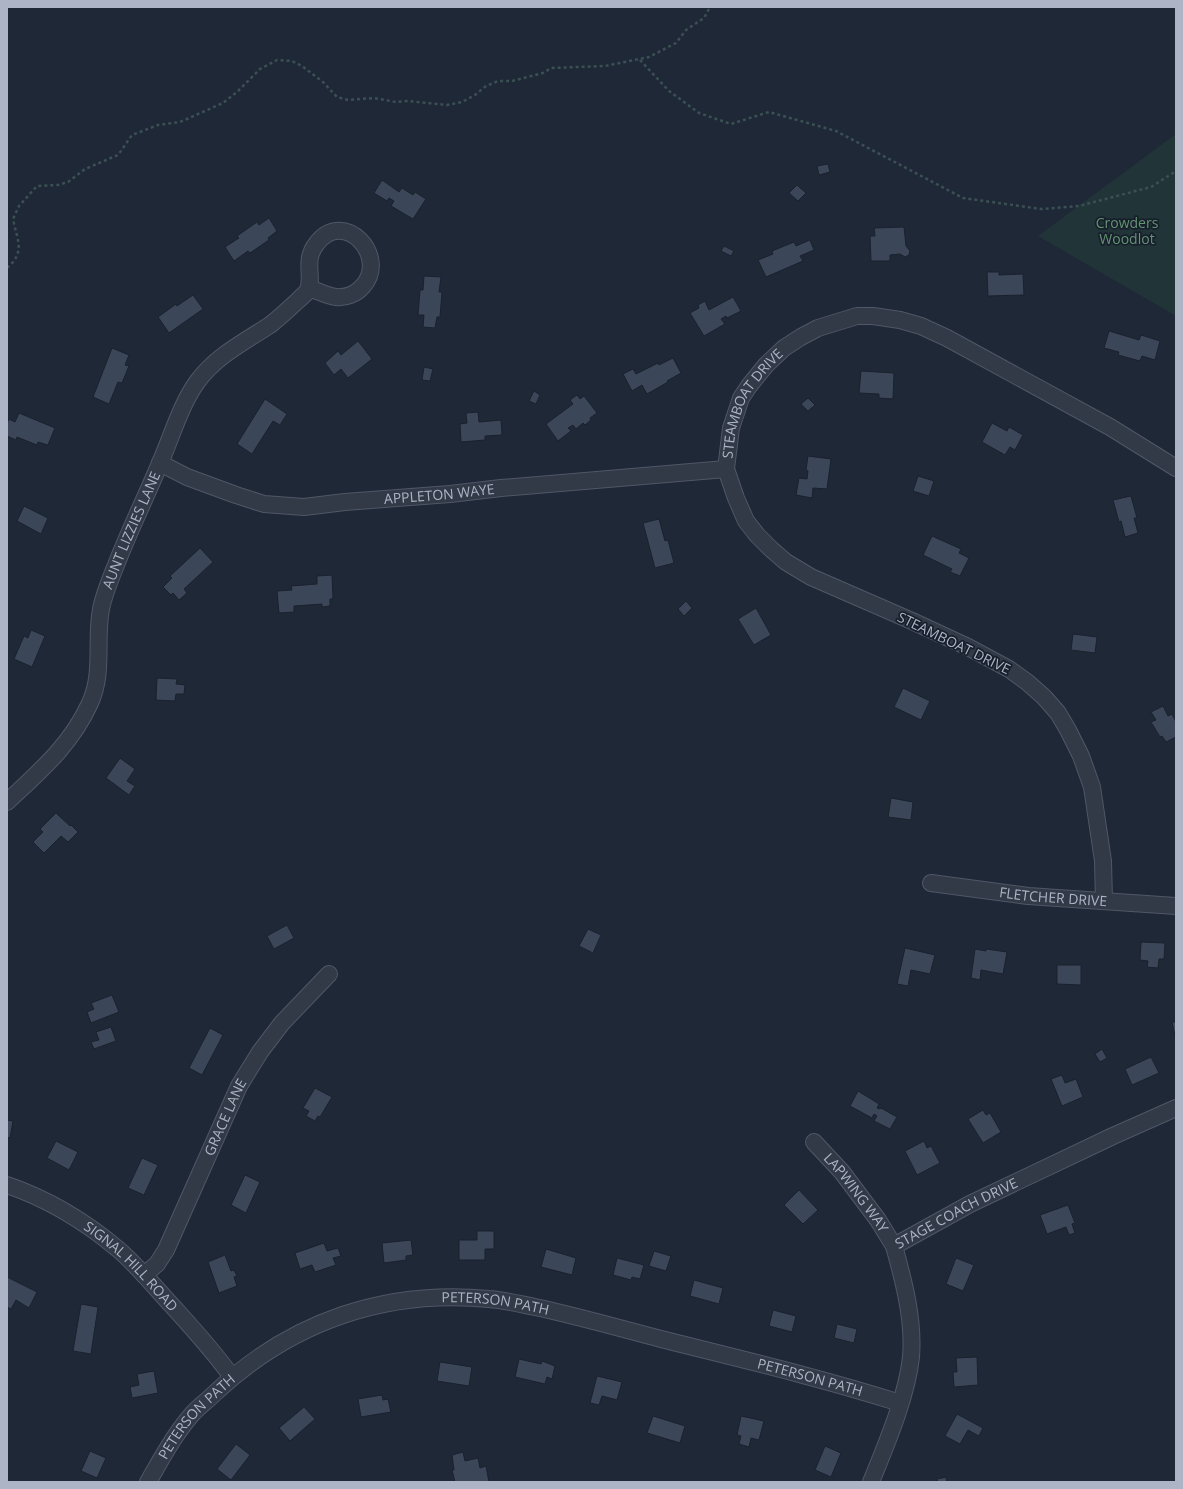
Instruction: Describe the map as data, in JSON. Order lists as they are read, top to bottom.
{
  "streets": {
    "street": [
      "STEAMBOAT DRIVE",
      "APPLETON WAYE",
      "AUNT LIZZIES LANE",
      "FLETCHER DRIVE",
      "GRACE LANE",
      "LAPWING WAY",
      "STAGE COACH DRIVE",
      "SIGNAL HILL ROAD",
      "PETERSON PATH"
    ]
  },
  "crossings": [
    ["STEAMBOAT DRIVE", "APPLETON WAYE"],
    ["STEAMBOAT DRIVE", "FLETCHER DRIVE"],
    ["APPLETON WAYE", "AUNT LIZZIES LANE"],
    ["GRACE LANE", "SIGNAL HILL ROAD"],
    ["LAPWING WAY", "STAGE COACH DRIVE"],
    ["STAGE COACH DRIVE", "PETERSON PATH"],
    ["SIGNAL HILL ROAD", "PETERSON PATH"]
  ],
  "parks": ["Crowders Woodlot"]
}
